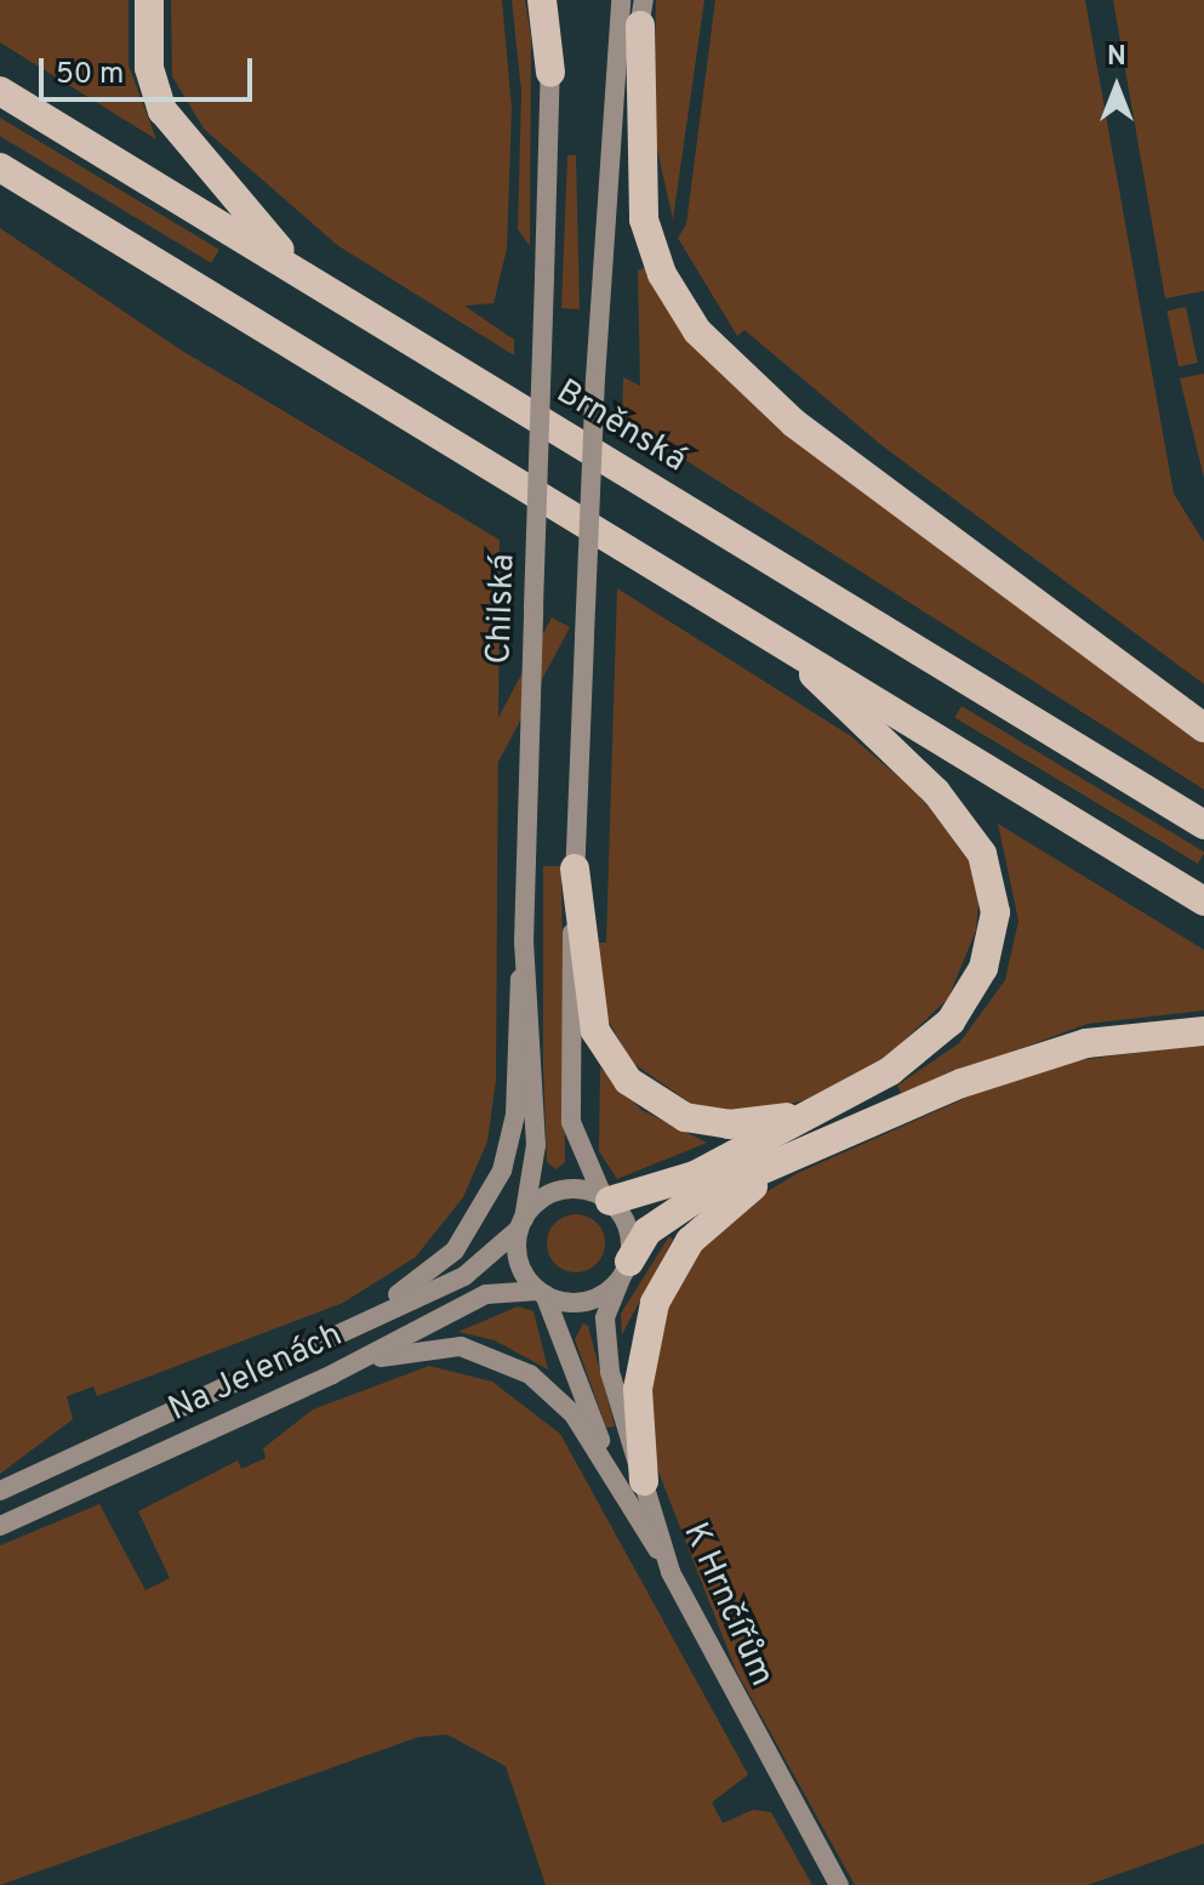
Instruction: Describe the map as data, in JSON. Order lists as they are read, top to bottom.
{
  "streets": {
    "highway": ["Brněnská"],
    "main road": ["Chilská", "Na Jelenách", "K Hrnčířům"]
  },
  "crossings": [
    ["Chilská", "Na Jelenách"],
    ["Chilská", "K Hrnčířům"],
    ["Na Jelenách", "K Hrnčířům"]
  ],
  "scale_bar": "50 m",
  "north": "top"
}
